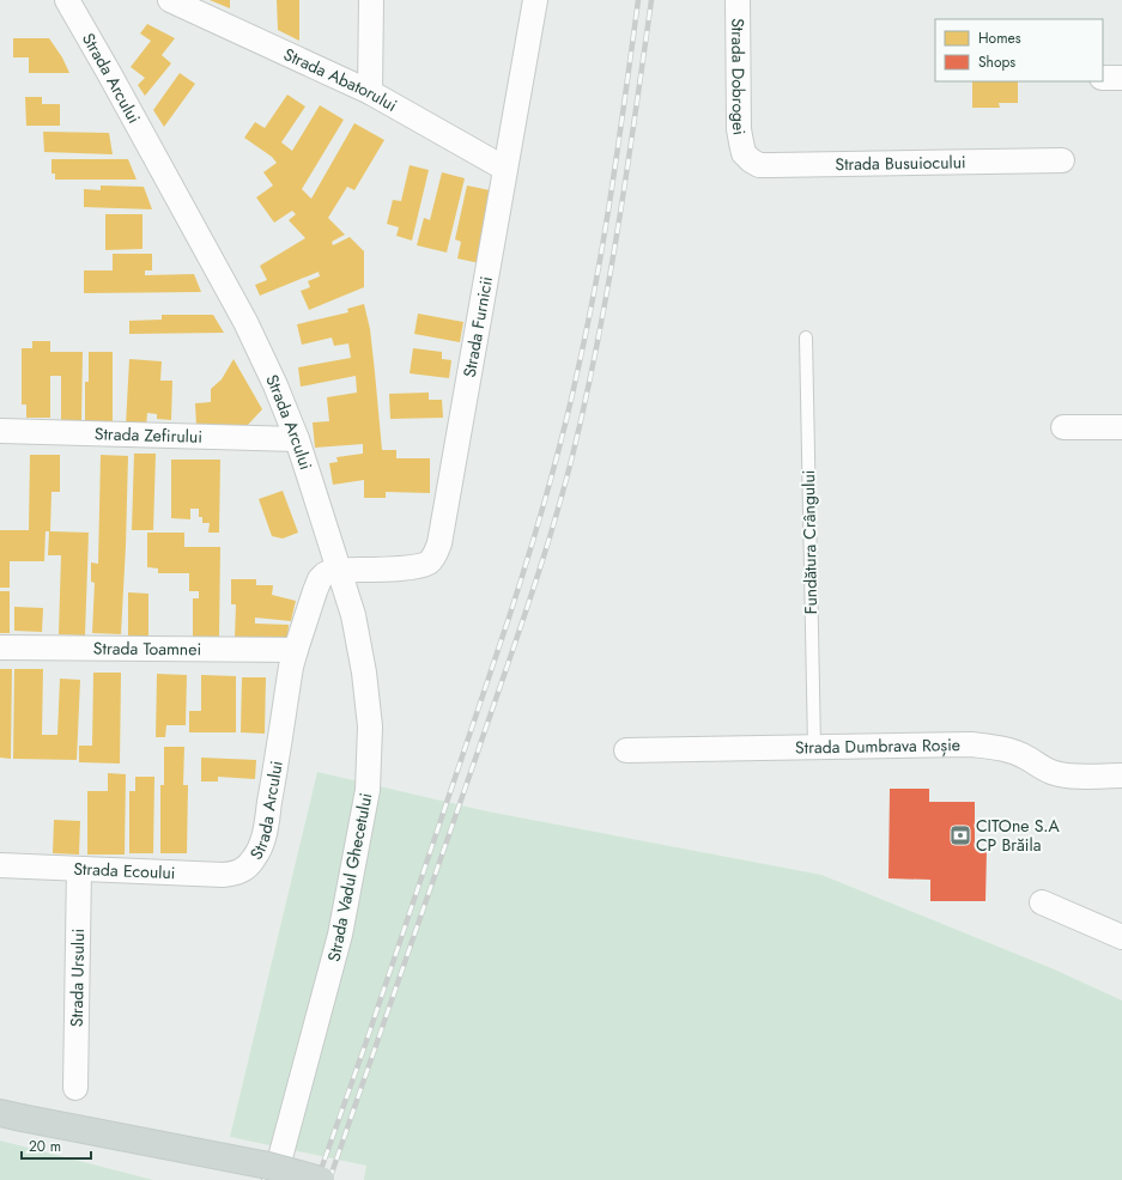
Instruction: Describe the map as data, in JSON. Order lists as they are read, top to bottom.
{
  "streets": {
    "street": [
      "Strada Dobrogei",
      "Strada Arcului",
      "Strada Abatorului",
      "Strada Busuiocului",
      "Strada Furnicii",
      "Strada Zefirului",
      "Strada Toamnei",
      "Strada Dumbrava Roșie",
      "Strada Ecoului",
      "Strada Vadul Ghecetului",
      "Strada Ursului"
    ],
    "lane": ["Fundătura Crângului"]
  },
  "crossings": [
    ["Strada Dobrogei", "Strada Busuiocului"],
    ["Strada Arcului", "Strada Furnicii"],
    ["Strada Arcului", "Strada Zefirului"],
    ["Strada Arcului", "Strada Toamnei"],
    ["Strada Arcului", "Strada Ecoului"],
    ["Strada Arcului", "Strada Vadul Ghecetului"],
    ["Strada Abatorului", "Strada Furnicii"],
    ["Strada Furnicii", "Strada Vadul Ghecetului"],
    ["Fundătura Crângului", "Strada Dumbrava Roșie"],
    ["Strada Ecoului", "Strada Ursului"]
  ],
  "places": {
    "bank": ["CITOne S.A CP Brăila"]
  },
  "legend": ["Homes", "Shops"],
  "scale_bar": "20 m"
}
